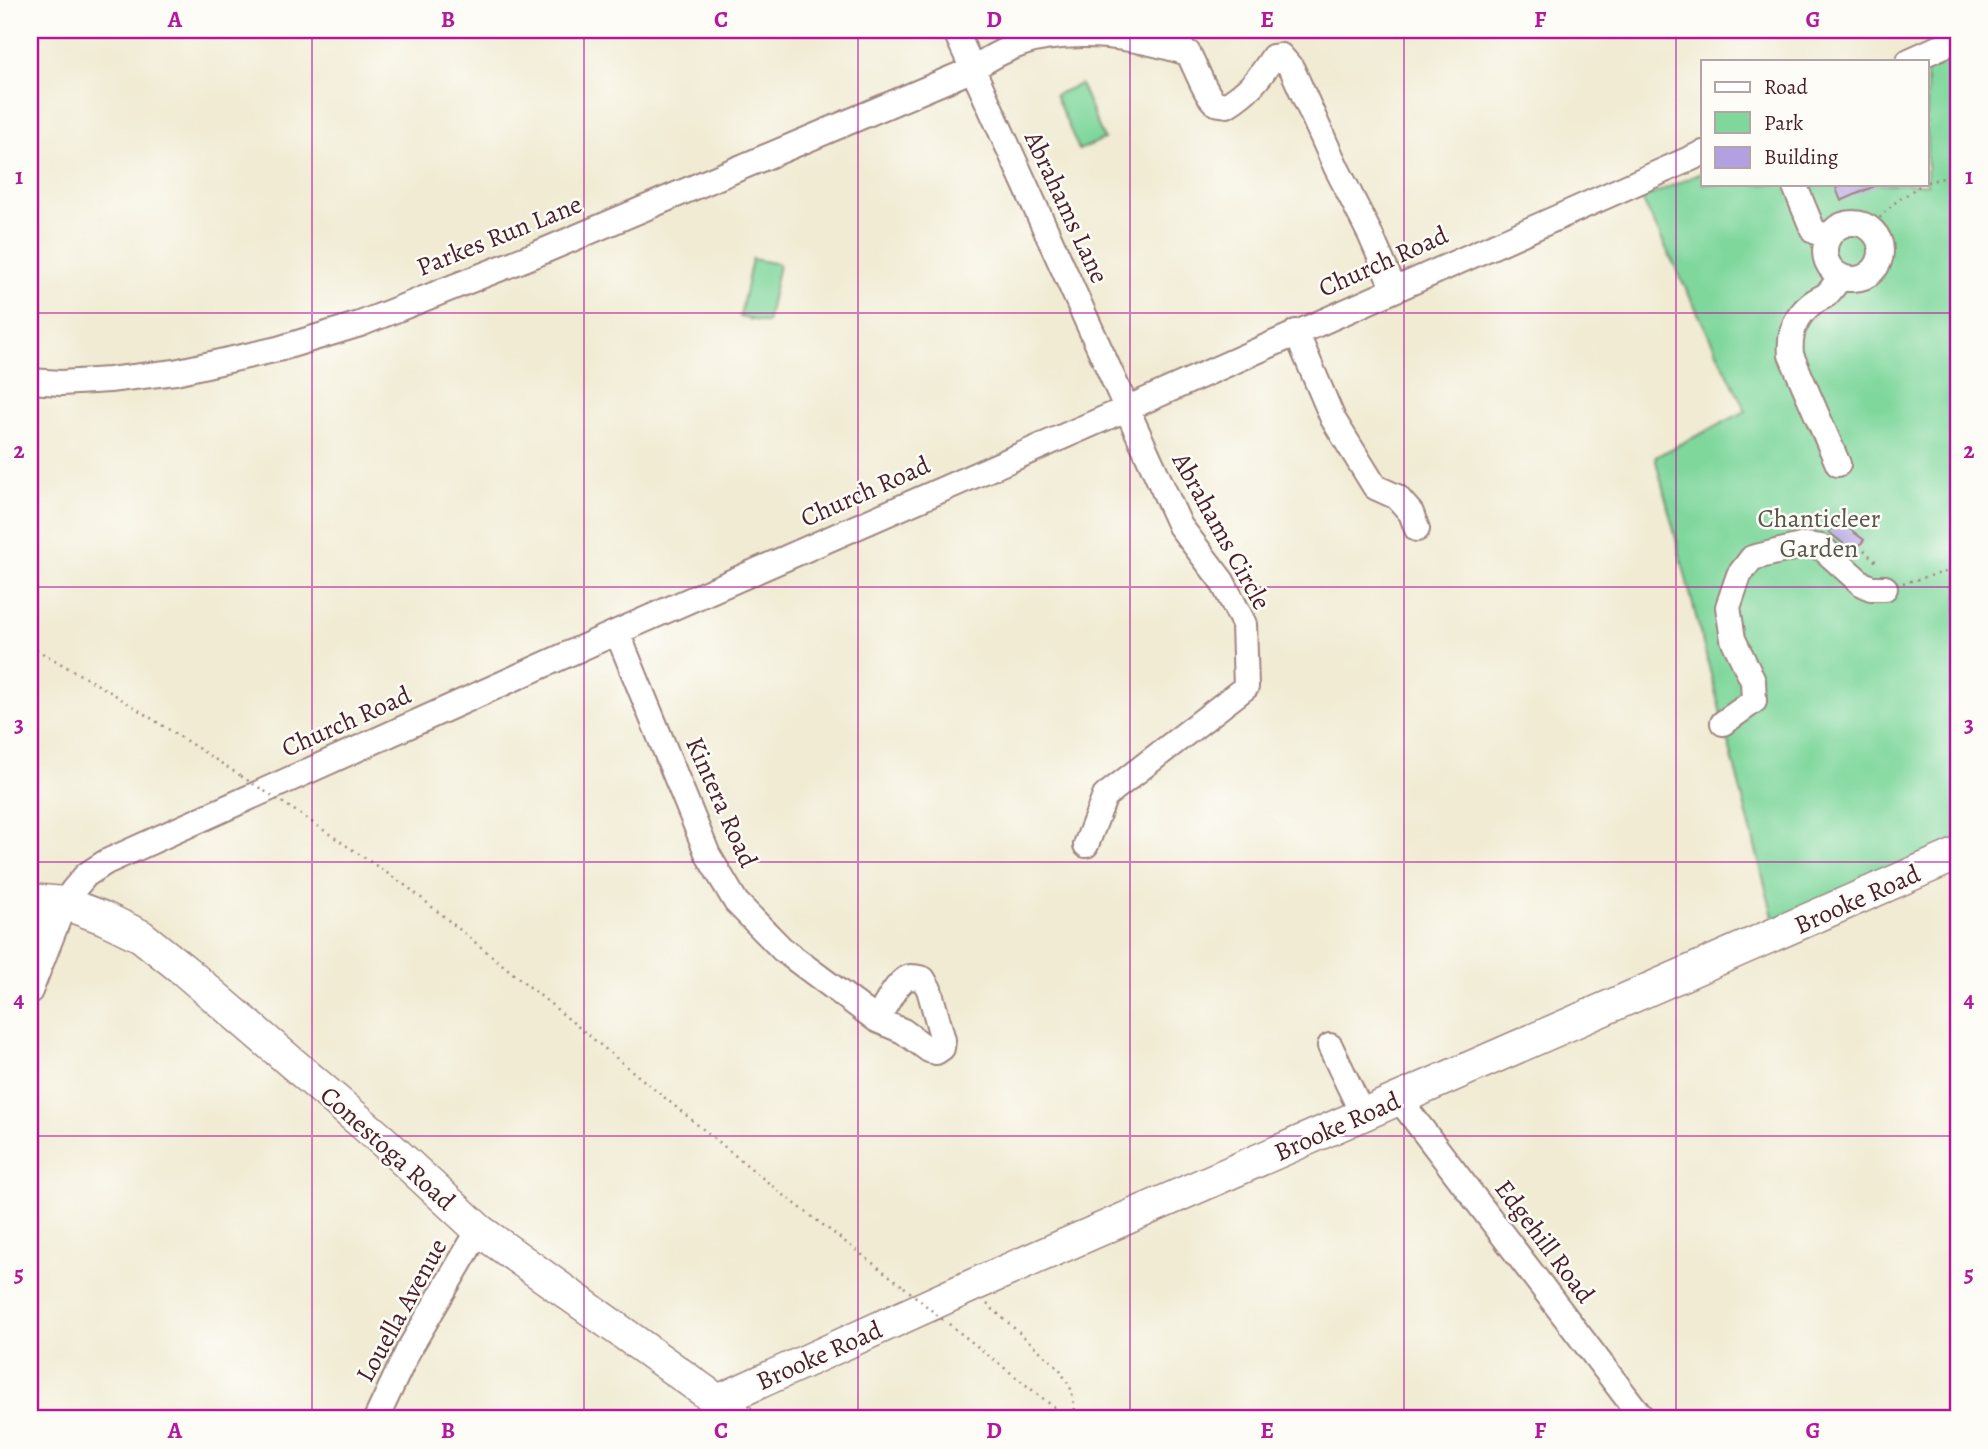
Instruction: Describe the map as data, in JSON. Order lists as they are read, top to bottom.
{
  "streets": {
    "main road": ["Brooke Road", "Conestoga Road"],
    "street": [
      "Abrahams Lane",
      "Parkes Run Lane",
      "Church Road",
      "Abrahams Circle",
      "Kintera Road",
      "Edgehill Road",
      "Louella Avenue"
    ]
  },
  "crossings": [
    ["Abrahams Lane", "Parkes Run Lane"],
    ["Abrahams Lane", "Church Road"],
    ["Abrahams Lane", "Abrahams Circle"],
    ["Parkes Run Lane", "Church Road"],
    ["Church Road", "Abrahams Circle"],
    ["Church Road", "Kintera Road"],
    ["Church Road", "Conestoga Road"],
    ["Brooke Road", "Conestoga Road"],
    ["Brooke Road", "Edgehill Road"],
    ["Conestoga Road", "Louella Avenue"]
  ],
  "parks": ["Chanticleer Garden"],
  "legend": ["Road", "Park", "Building"],
  "grid": {
    "columns": [
      "A",
      "B",
      "C",
      "D",
      "E",
      "F",
      "G"
    ],
    "rows": [
      "1",
      "2",
      "3",
      "4",
      "5"
    ]
  }
}
